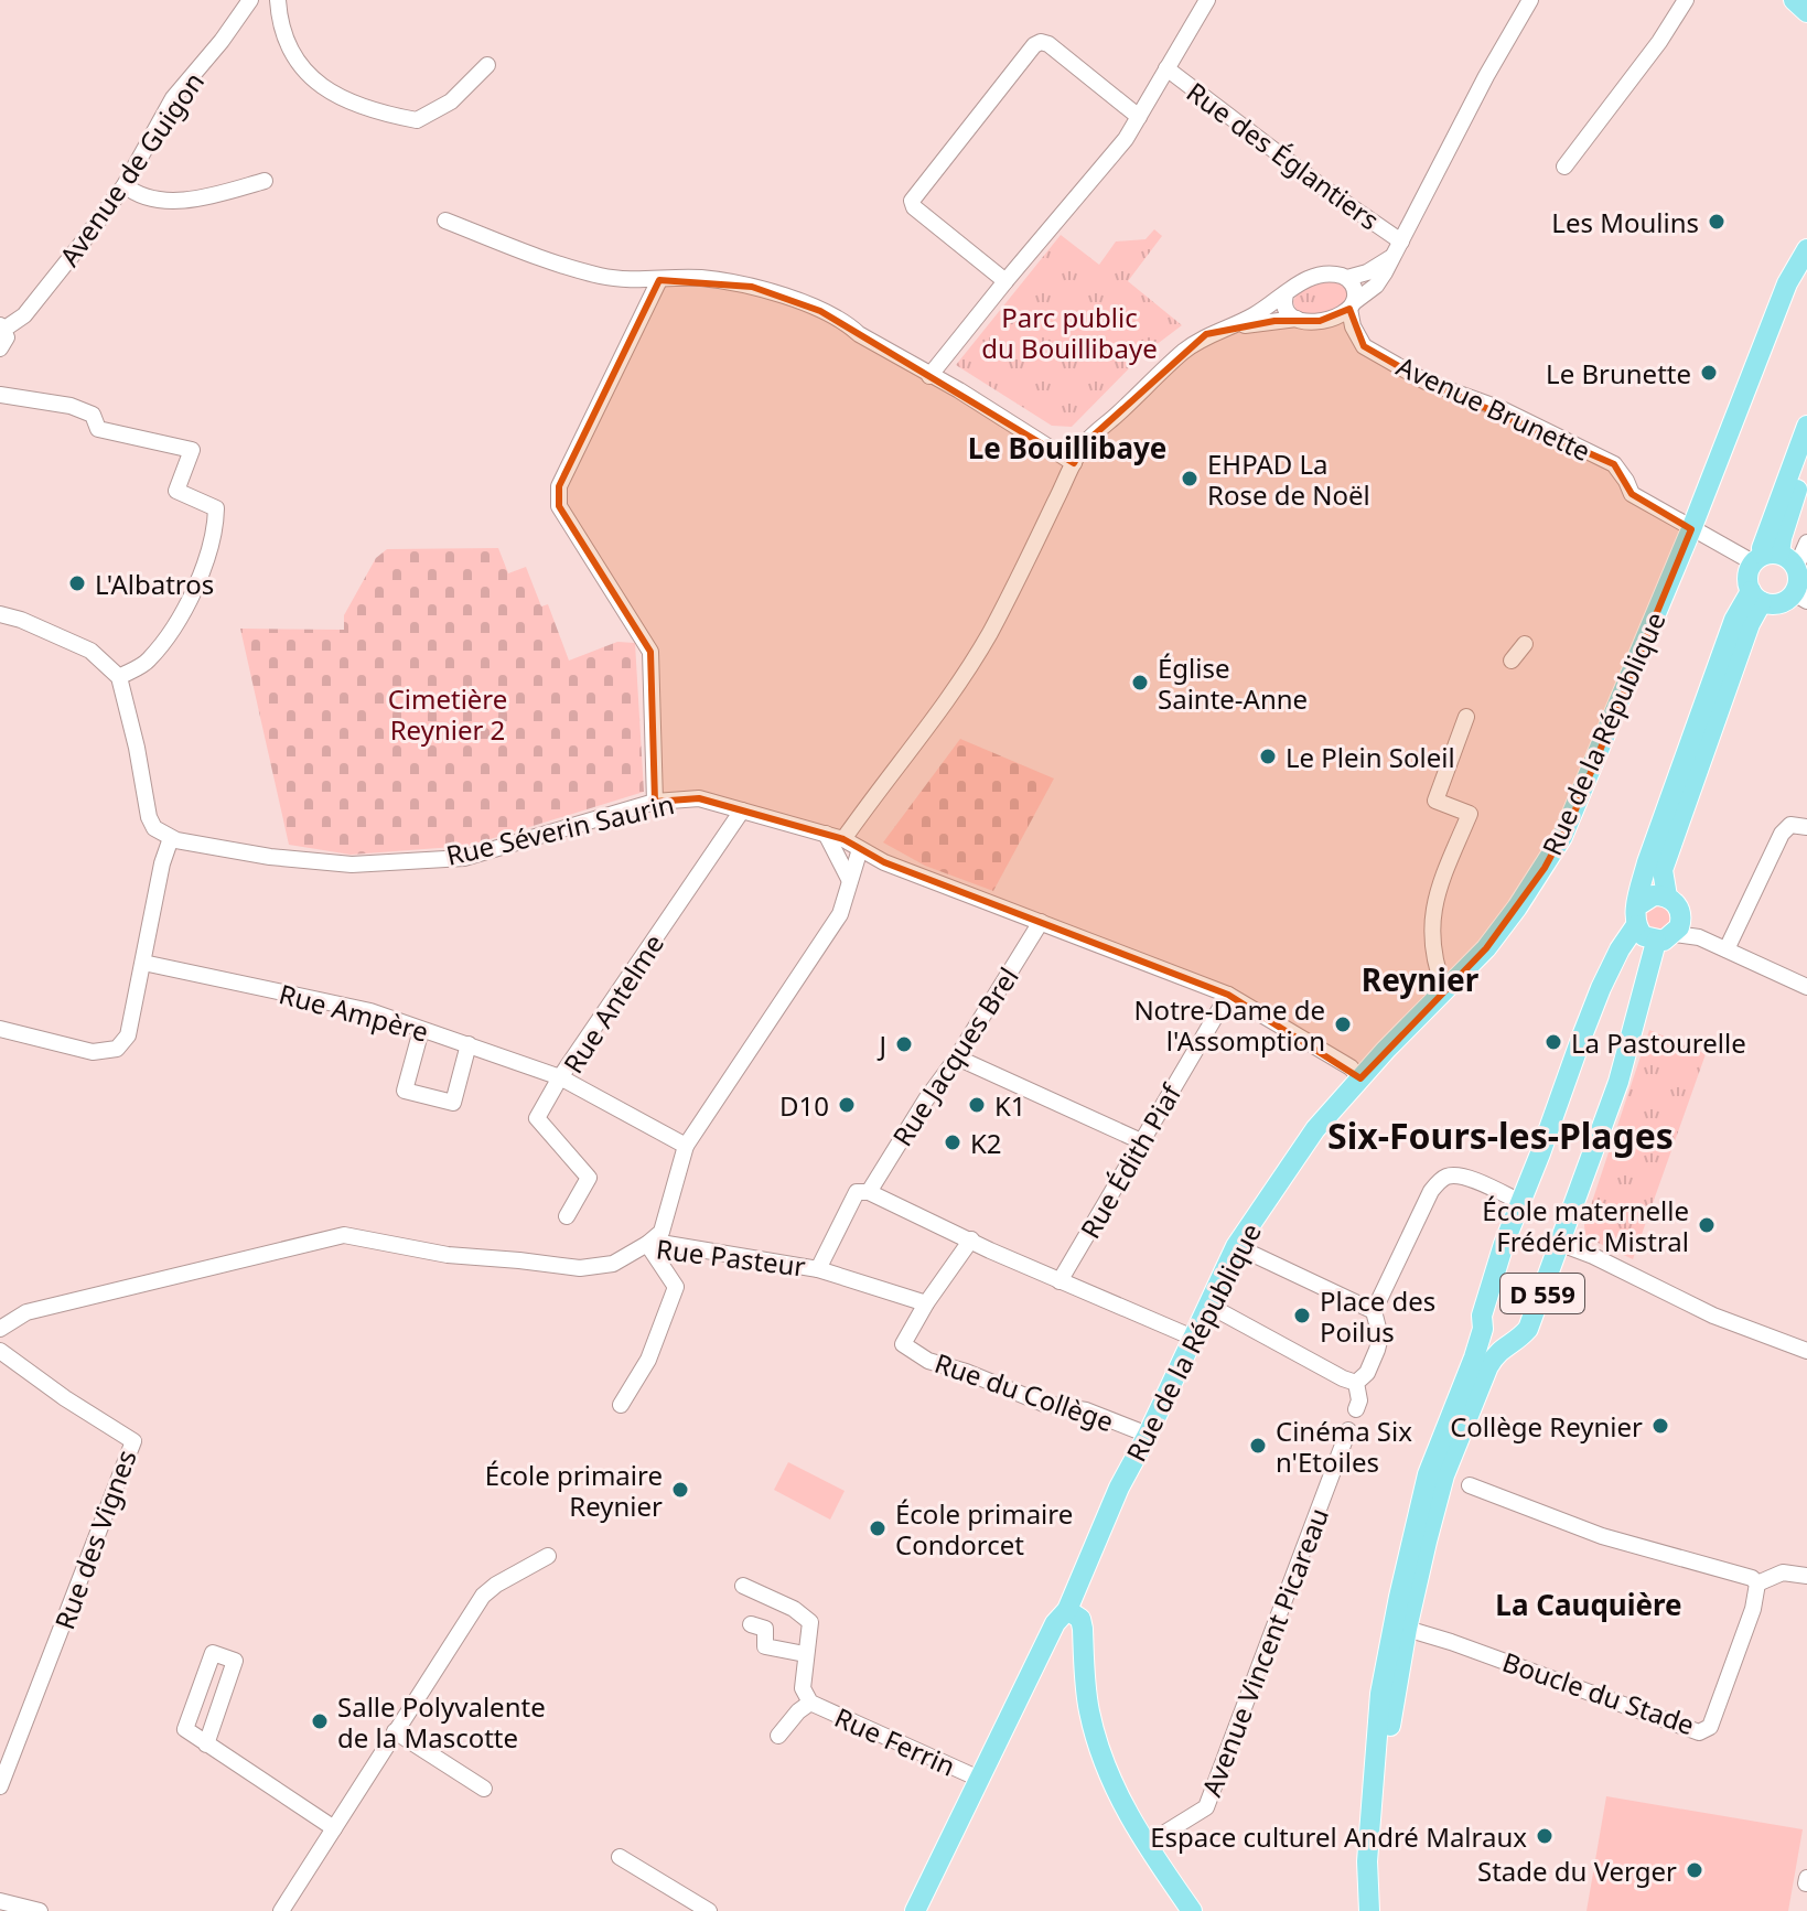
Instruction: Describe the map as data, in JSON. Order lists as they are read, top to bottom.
{
  "streets": {
    "main road": ["Rue de la République", "D 559"],
    "street": [
      "Rue des Églantiers",
      "Avenue de Guigon",
      "Avenue Brunette",
      "Rue Séverin Saurin",
      "Rue Antelme",
      "Rue Ampère",
      "Rue Jacques Brel",
      "Rue Édith Piaf",
      "Rue Pasteur",
      "Rue du Collège",
      "Rue des Vignes",
      "Avenue Vincent Picareau",
      "Boucle du Stade",
      "Rue Ferrin"
    ]
  },
  "crossings": [
    ["Avenue Brunette", "Rue de la République"],
    ["Avenue Brunette", "D 559"],
    ["Rue de la République", "Rue Séverin Saurin"],
    ["Rue de la République", "Rue du Collège"],
    ["Rue de la République", "Rue Ferrin"],
    ["Rue Séverin Saurin", "Rue Antelme"],
    ["Rue Séverin Saurin", "Rue Jacques Brel"],
    ["Rue Séverin Saurin", "Rue Édith Piaf"],
    ["Rue Antelme", "Rue Ampère"],
    ["Rue Jacques Brel", "Rue Pasteur"],
    ["D 559", "Boucle du Stade"]
  ],
  "districts": [
    "Le Bouillibaye",
    "Reynier",
    "Six-Fours-les-Plages",
    "La Cauquière"
  ],
  "parks": ["Parc public du Bouillibaye", "Cimetière Reynier 2"],
  "places": [
    "Les Moulins",
    "Le Brunette",
    "EHPAD La Rose de Noël",
    "L'Albatros",
    "Église Sainte-Anne",
    "Le Plein Soleil",
    "Notre-Dame de l'Assomption",
    "La Pastourelle",
    "J",
    "D10",
    "K1",
    "K2",
    "École maternelle Frédéric Mistral",
    "Place des Poilus",
    "Collège Reynier",
    "Cinéma Six n'Etoiles",
    "École primaire Reynier",
    "École primaire Condorcet",
    "Salle Polyvalente de la Mascotte",
    "Espace culturel André Malraux",
    "Stade du Verger"
  ]
}
